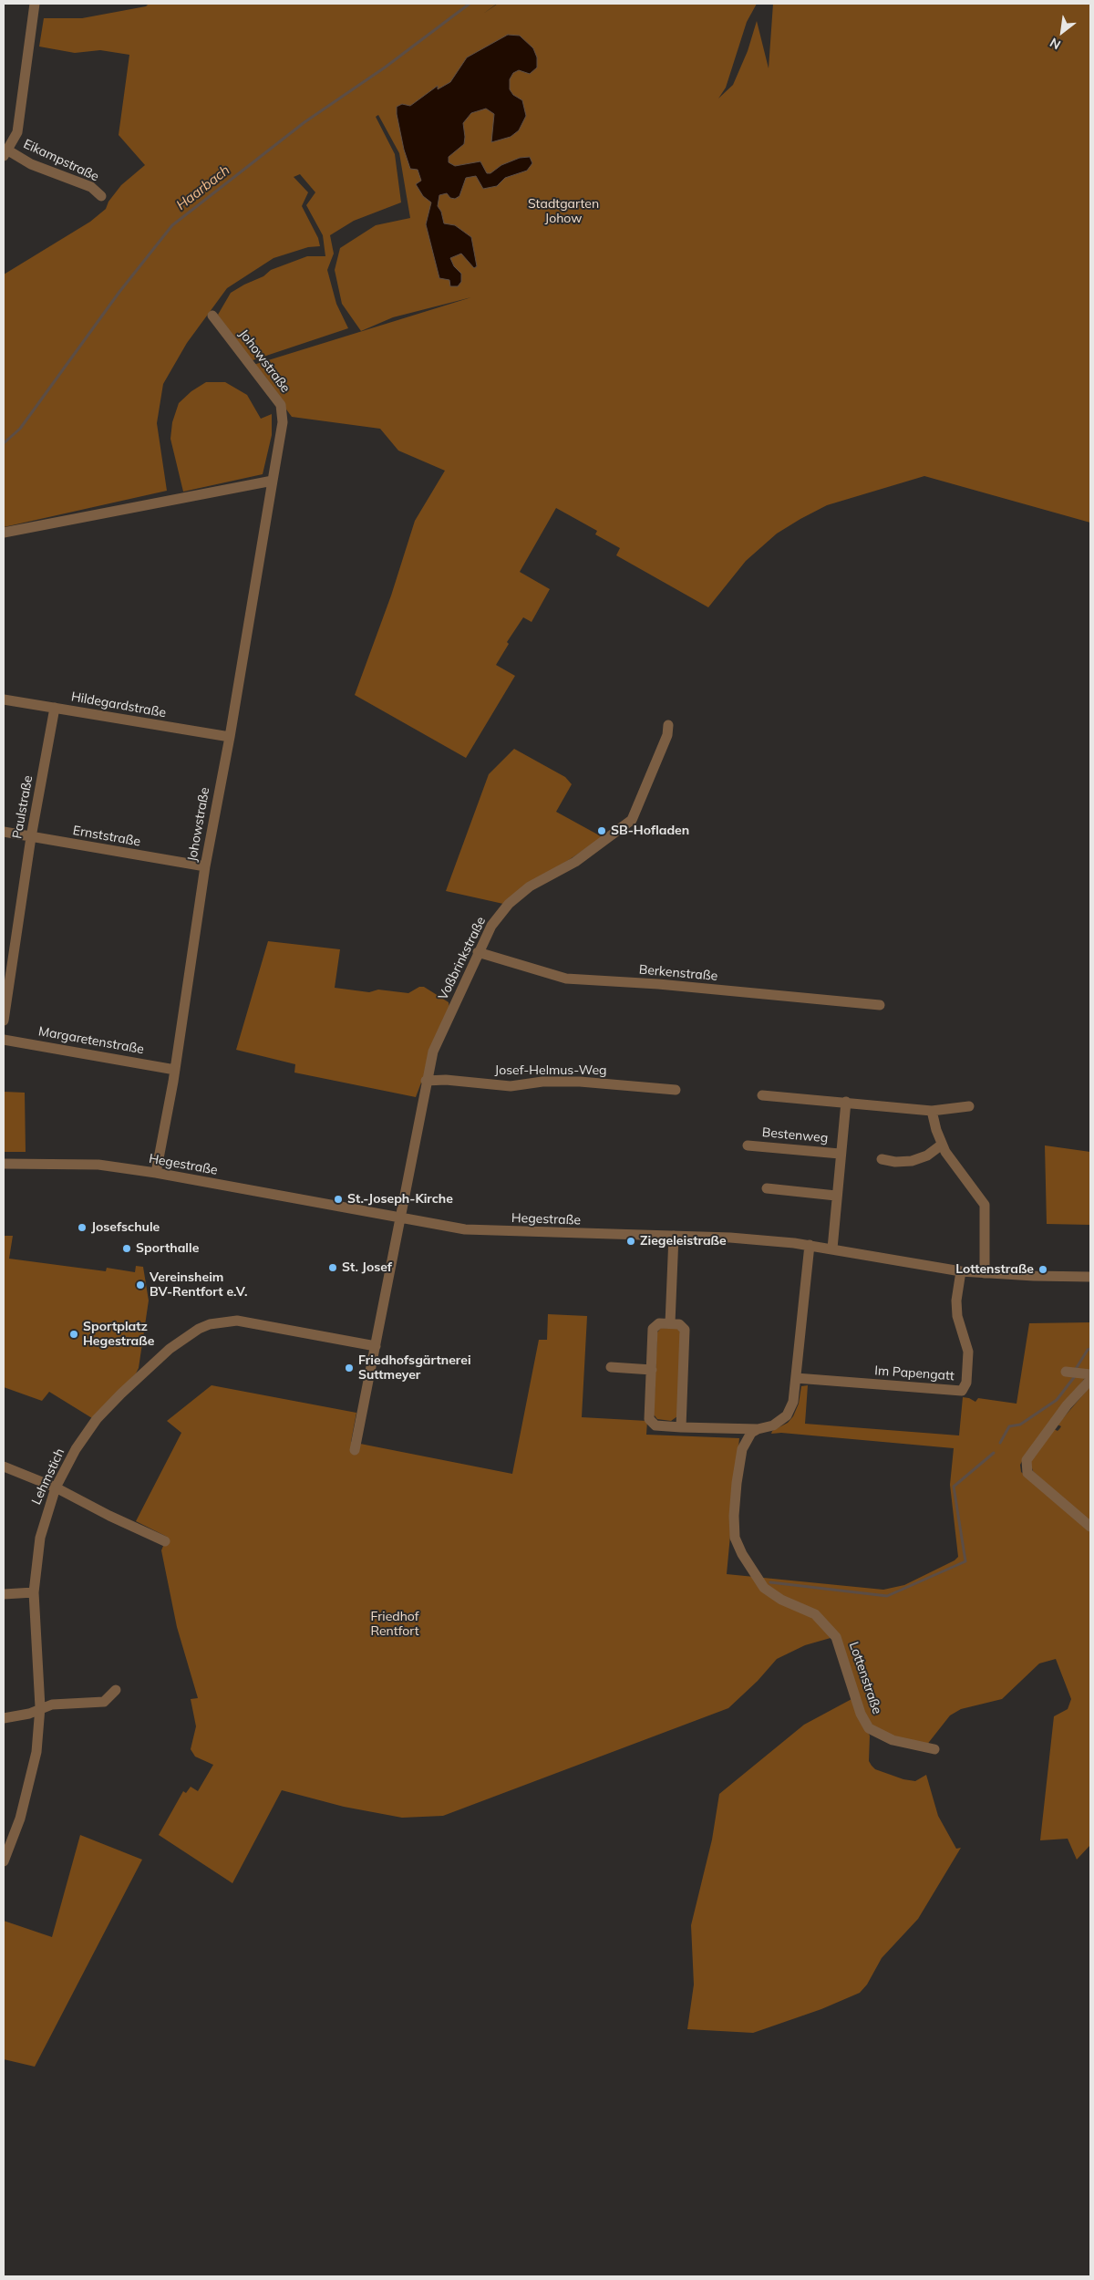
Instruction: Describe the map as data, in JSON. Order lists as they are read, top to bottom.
{
  "streets": {
    "street": [
      "Eikampstraße",
      "Johowstraße",
      "Hildegardstraße",
      "Paulstraße",
      "Ernststraße",
      "Voßbrinkstraße",
      "Berkenstraße",
      "Margaretenstraße",
      "Josef-Helmus-Weg",
      "Bestenweg",
      "Hegestraße",
      "Im Papengatt",
      "Lehmstich",
      "Lottenstraße"
    ]
  },
  "crossings": [
    ["Johowstraße", "Hildegardstraße"],
    ["Johowstraße", "Ernststraße"],
    ["Johowstraße", "Margaretenstraße"],
    ["Johowstraße", "Hegestraße"],
    ["Hildegardstraße", "Paulstraße"],
    ["Paulstraße", "Ernststraße"],
    ["Voßbrinkstraße", "Berkenstraße"],
    ["Voßbrinkstraße", "Josef-Helmus-Weg"],
    ["Voßbrinkstraße", "Hegestraße"],
    ["Bestenweg", "Hegestraße"],
    ["Hegestraße", "Im Papengatt"],
    ["Hegestraße", "Lottenstraße"],
    ["Im Papengatt", "Lottenstraße"]
  ],
  "water": ["Haarbach"],
  "parks": ["Stadtgarten Johow", "Friedhof Rentfort"],
  "places": [
    "SB-Hofladen",
    "St.-Joseph-Kirche",
    "Josefschule",
    "Ziegeleistraße",
    "Sporthalle",
    "St. Josef",
    "Lottenstraße",
    "Vereinsheim BV-Rentfort e.V.",
    "Sportplatz Hegestraße",
    "Friedhofsgärtnerei Suttmeyer"
  ],
  "north": "bottom left"
}
